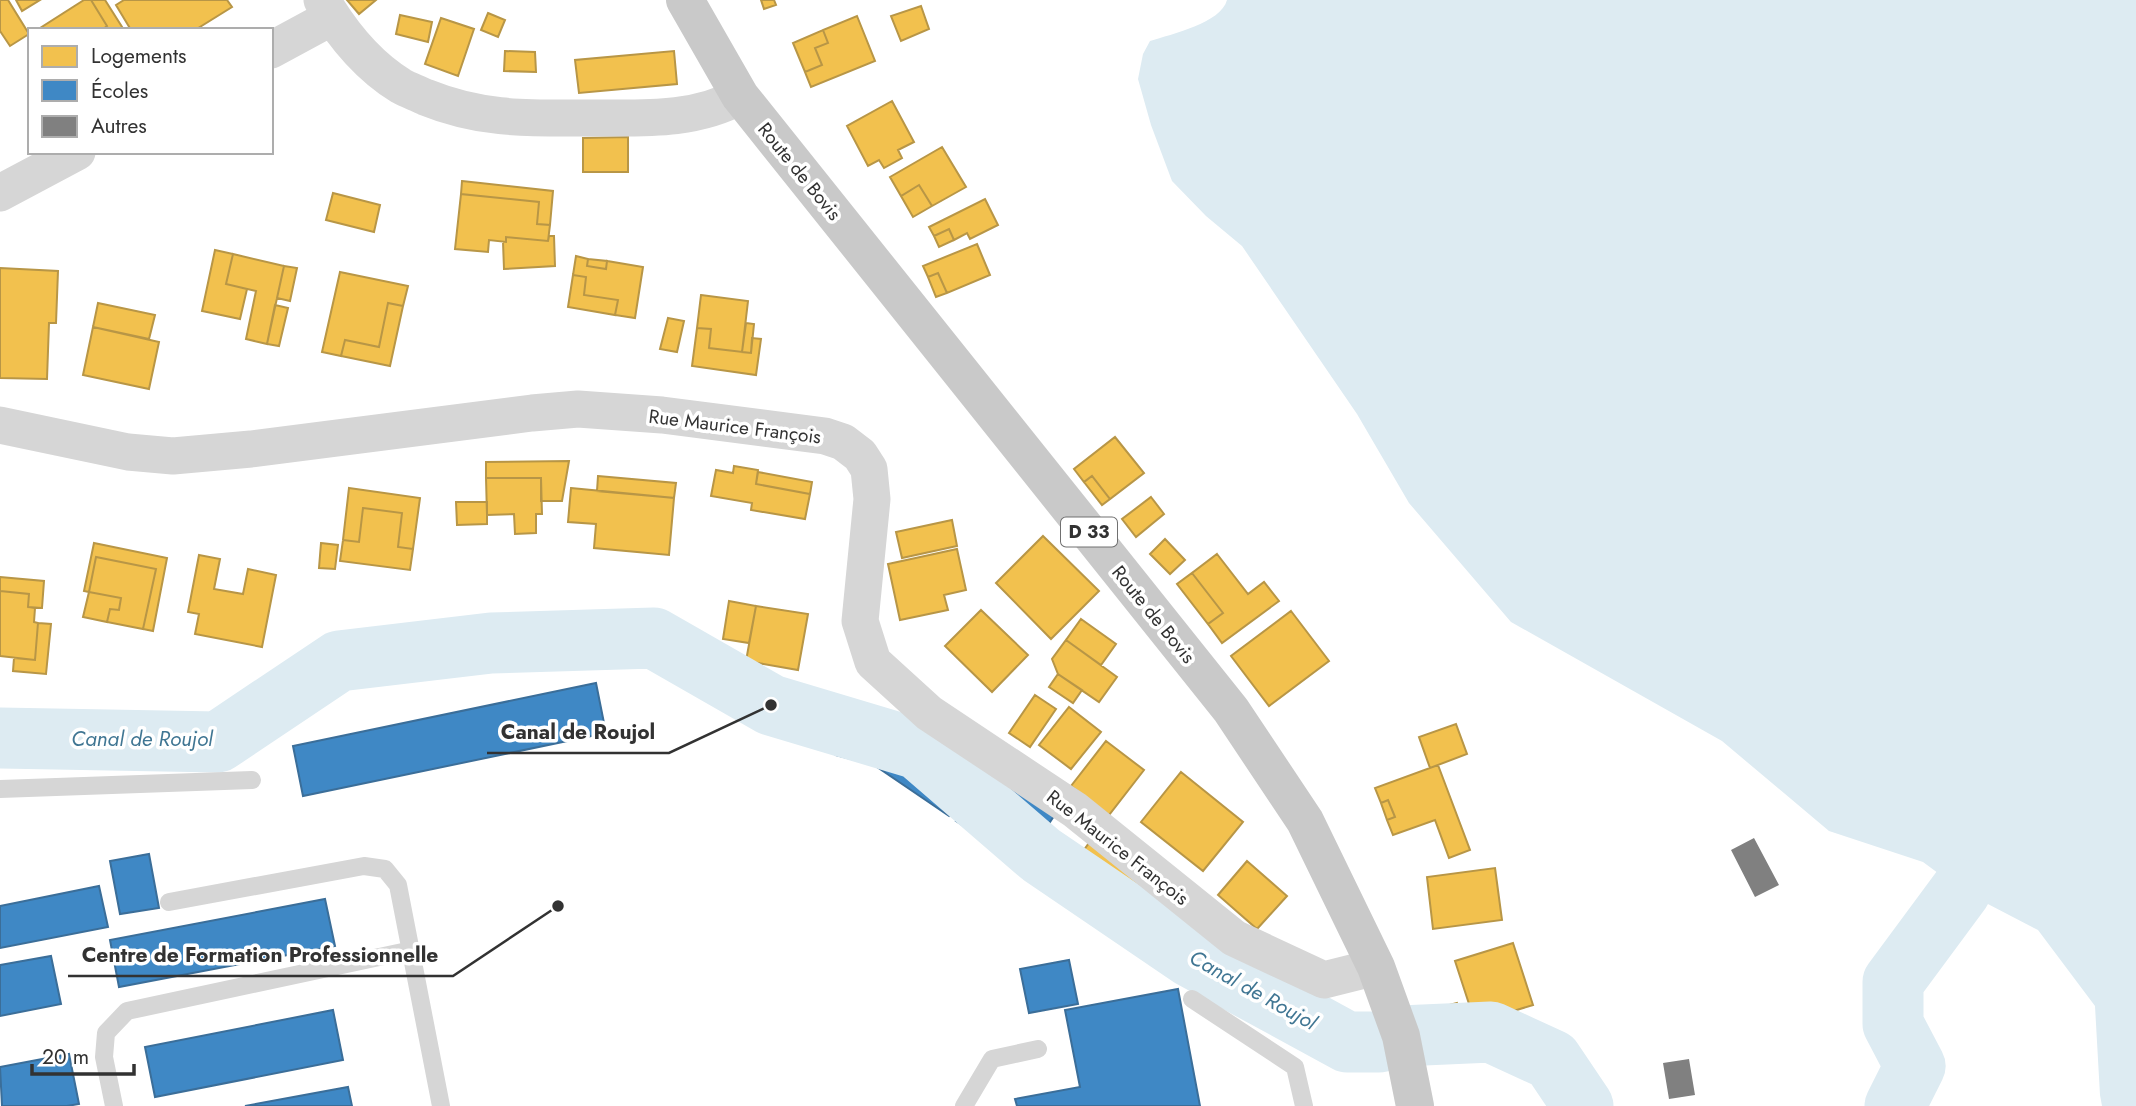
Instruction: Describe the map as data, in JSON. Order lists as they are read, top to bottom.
{
  "streets": {
    "main road": ["Route de Bovis", "D 33"],
    "street": ["Rue Maurice François"]
  },
  "crossings": [
    ["Route de Bovis", "Rue Maurice François"]
  ],
  "water": ["Canal de Roujol"],
  "places": ["Canal de Roujol", "Centre de Formation Professionnelle"],
  "legend": ["Logements", "Écoles", "Autres"],
  "scale_bar": "20 m"
}
